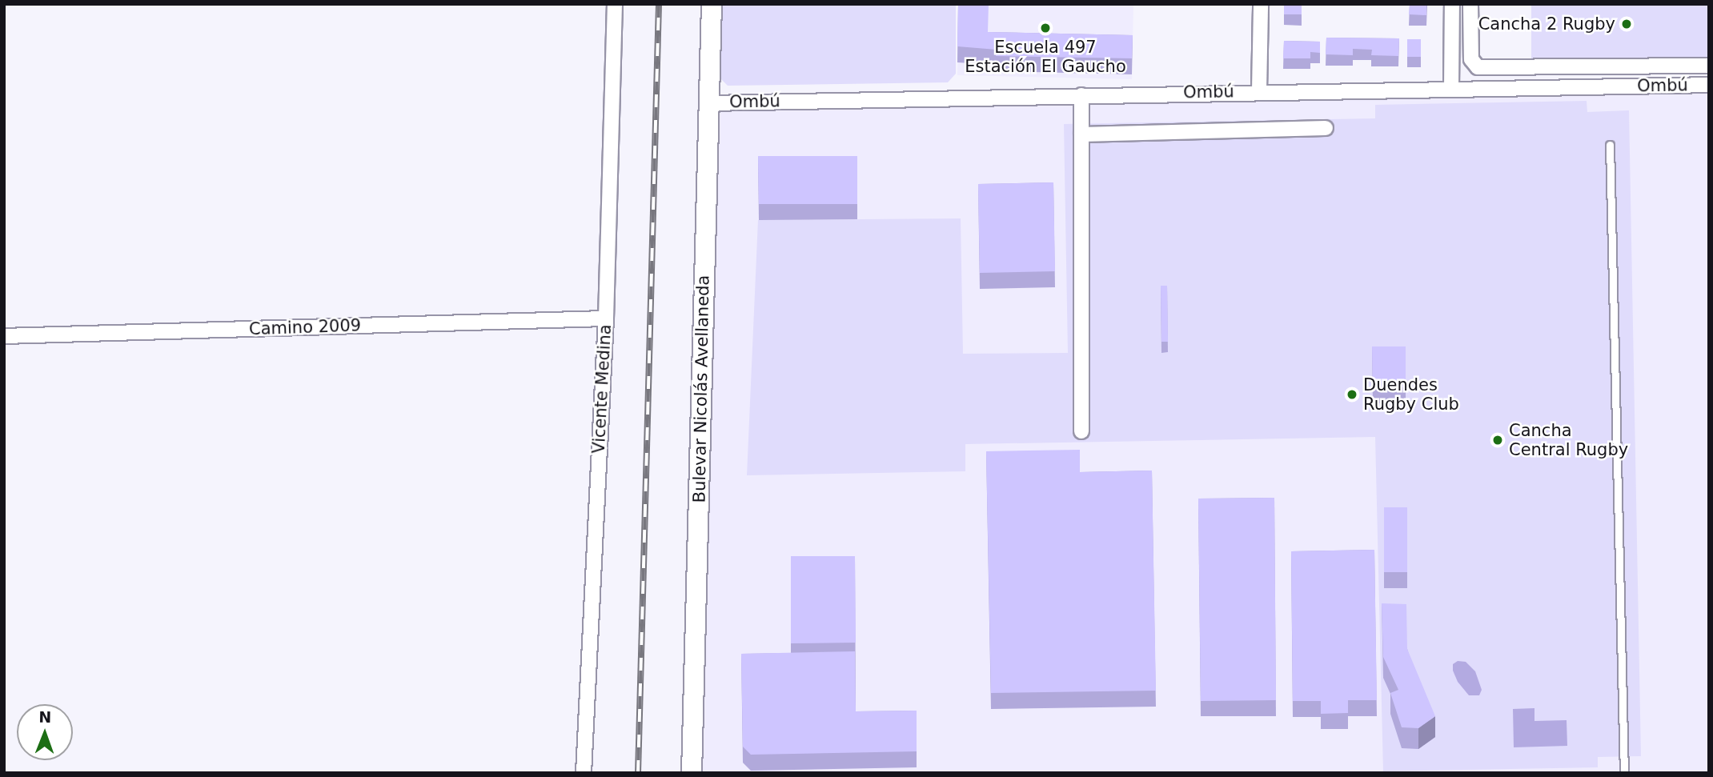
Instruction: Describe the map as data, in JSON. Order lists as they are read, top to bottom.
{
  "streets": {
    "main road": ["Bulevar Nicolás Avellaneda"],
    "street": ["Ombú", "Camino 2009", "Vicente Medina"]
  },
  "crossings": [
    ["Ombú", "Bulevar Nicolás Avellaneda"],
    ["Camino 2009", "Vicente Medina"]
  ],
  "places": [
    "Cancha 2 Rugby",
    "Escuela 497 Estación El Gaucho",
    "Duendes Rugby Club",
    "Cancha Central Rugby"
  ],
  "north": "top"
}
